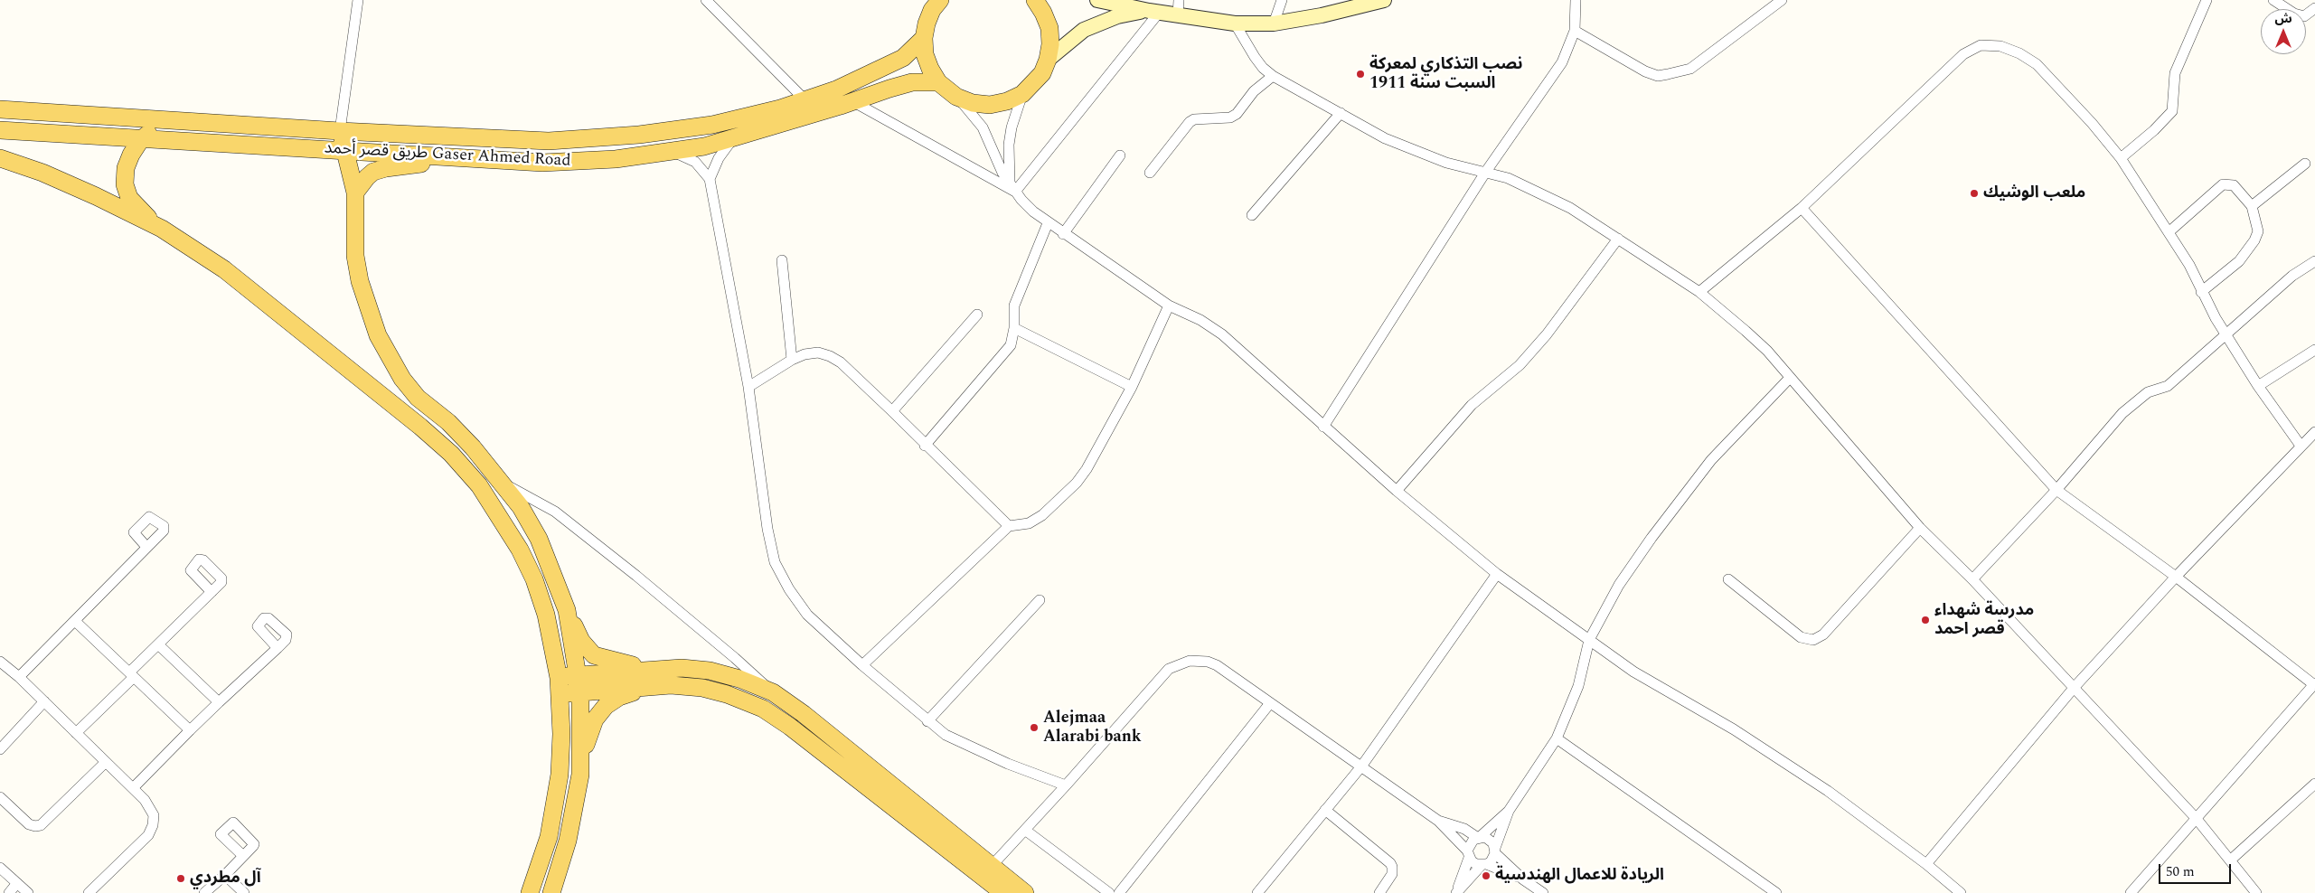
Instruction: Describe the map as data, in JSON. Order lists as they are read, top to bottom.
{
  "streets": {
    "main road": ["طريق قصر أحمد Gaser Ahmed Road"]
  },
  "places": [
    "نصب التذكاري لمعركة السبت سنة 1911",
    "ملعب الوشيك",
    "مدرسة شهداء قصر احمد",
    "Alejmaa Alarabi bank",
    "الريادة للاعمال الهندسية",
    "آل مطردي"
  ],
  "scale_bar": "50 m",
  "north": "top"
}
